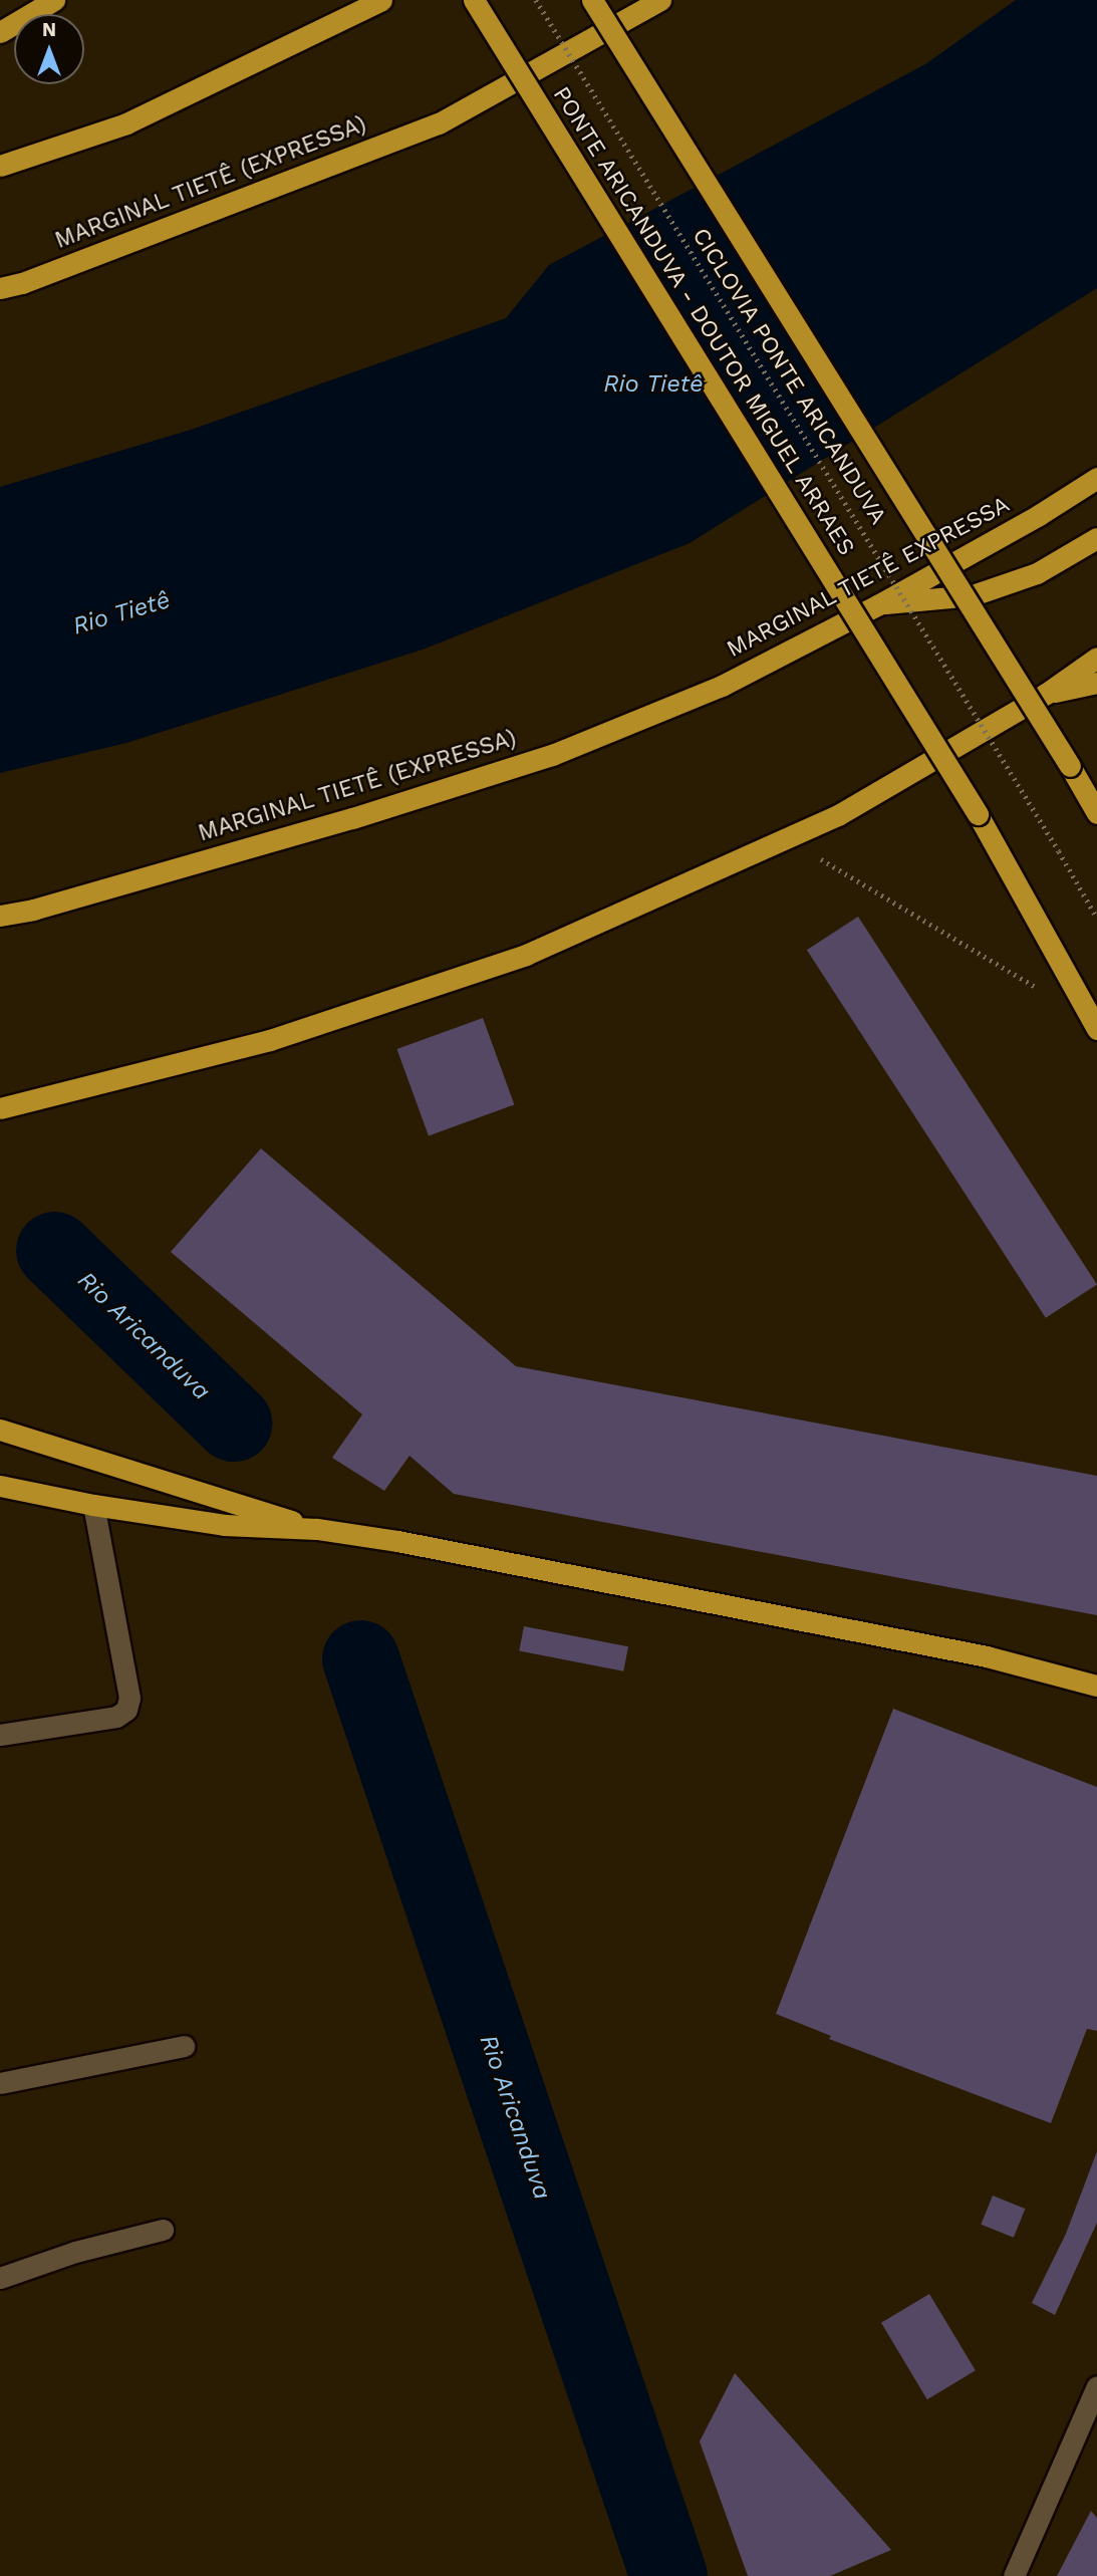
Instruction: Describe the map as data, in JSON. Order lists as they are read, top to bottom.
{
  "streets": {
    "highway": ["MARGINAL TIETÊ (EXPRESSA)", "PONTE ARICANDUVA - DOUTOR MIGUEL ARRAES", "MARGINAL TIETÊ EXPRESSA"],
    "path": ["CICLOVIA PONTE ARICANDUVA"]
  },
  "crossings": [
    ["MARGINAL TIETÊ (EXPRESSA)", "MARGINAL TIETÊ EXPRESSA"]
  ],
  "water": ["Rio Tietê", "Rio Aricanduva"],
  "north": "top"
}
